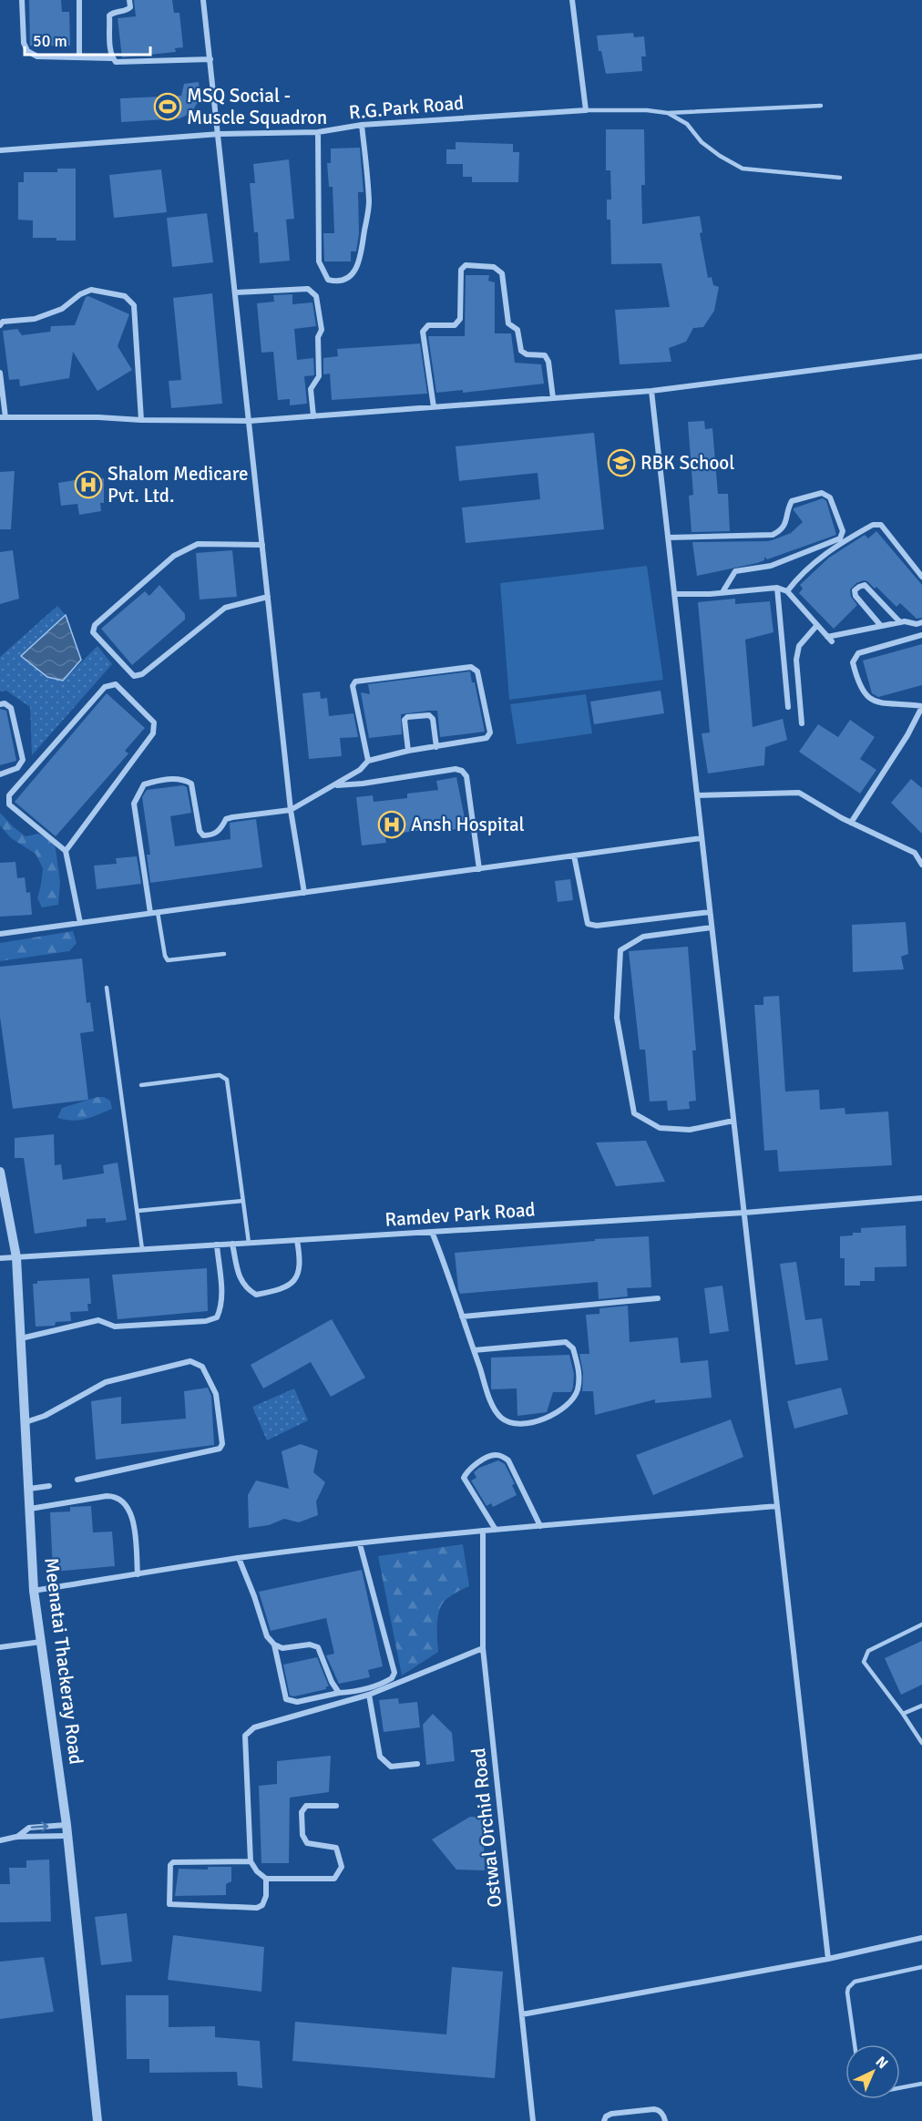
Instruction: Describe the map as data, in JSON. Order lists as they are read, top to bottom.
{
  "streets": {
    "street": [
      "R.G.Park Road",
      "Ramdev Park Road",
      "Meenatai Thackeray Road",
      "Ostwal Orchid Road"
    ]
  },
  "crossings": [
    ["Ramdev Park Road", "Meenatai Thackeray Road"]
  ],
  "places": {
    "sports": ["MSQ Social - Muscle Squadron"],
    "school or university": ["RBK School"],
    "hospital": ["Shalom Medicare Pvt. Ltd.", "Ansh Hospital"]
  },
  "scale_bar": "50 m",
  "north": "top right"
}
